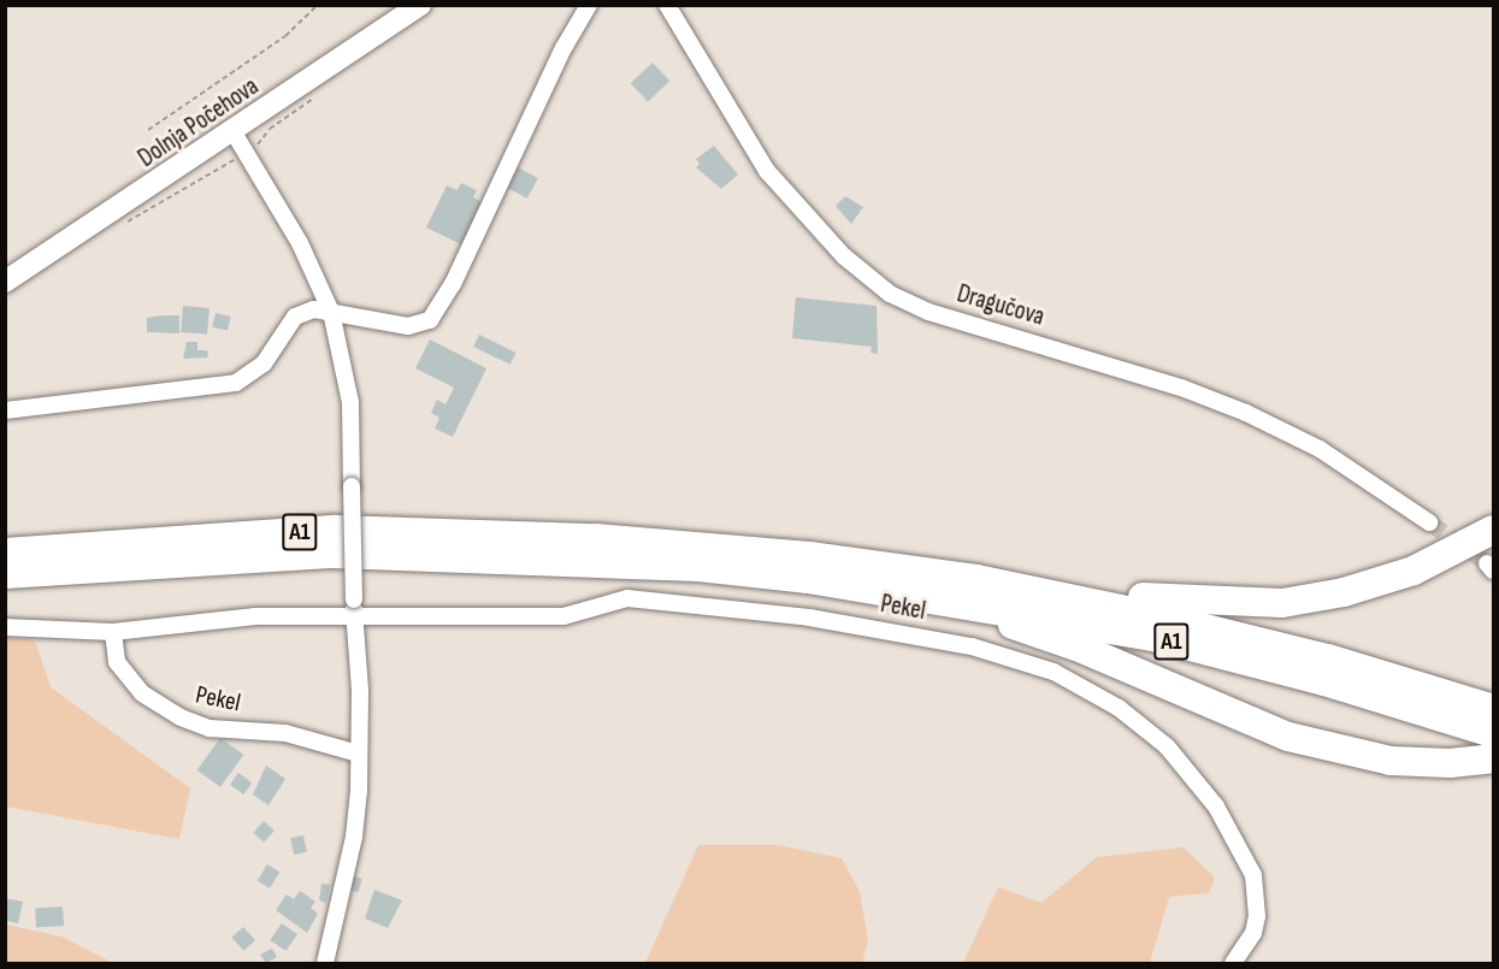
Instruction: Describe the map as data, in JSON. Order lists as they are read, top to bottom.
{
  "streets": {
    "highway": ["A1"],
    "main road": ["Dolnja Počehova"],
    "street": ["Dragučova", "Pekel"]
  }
}
